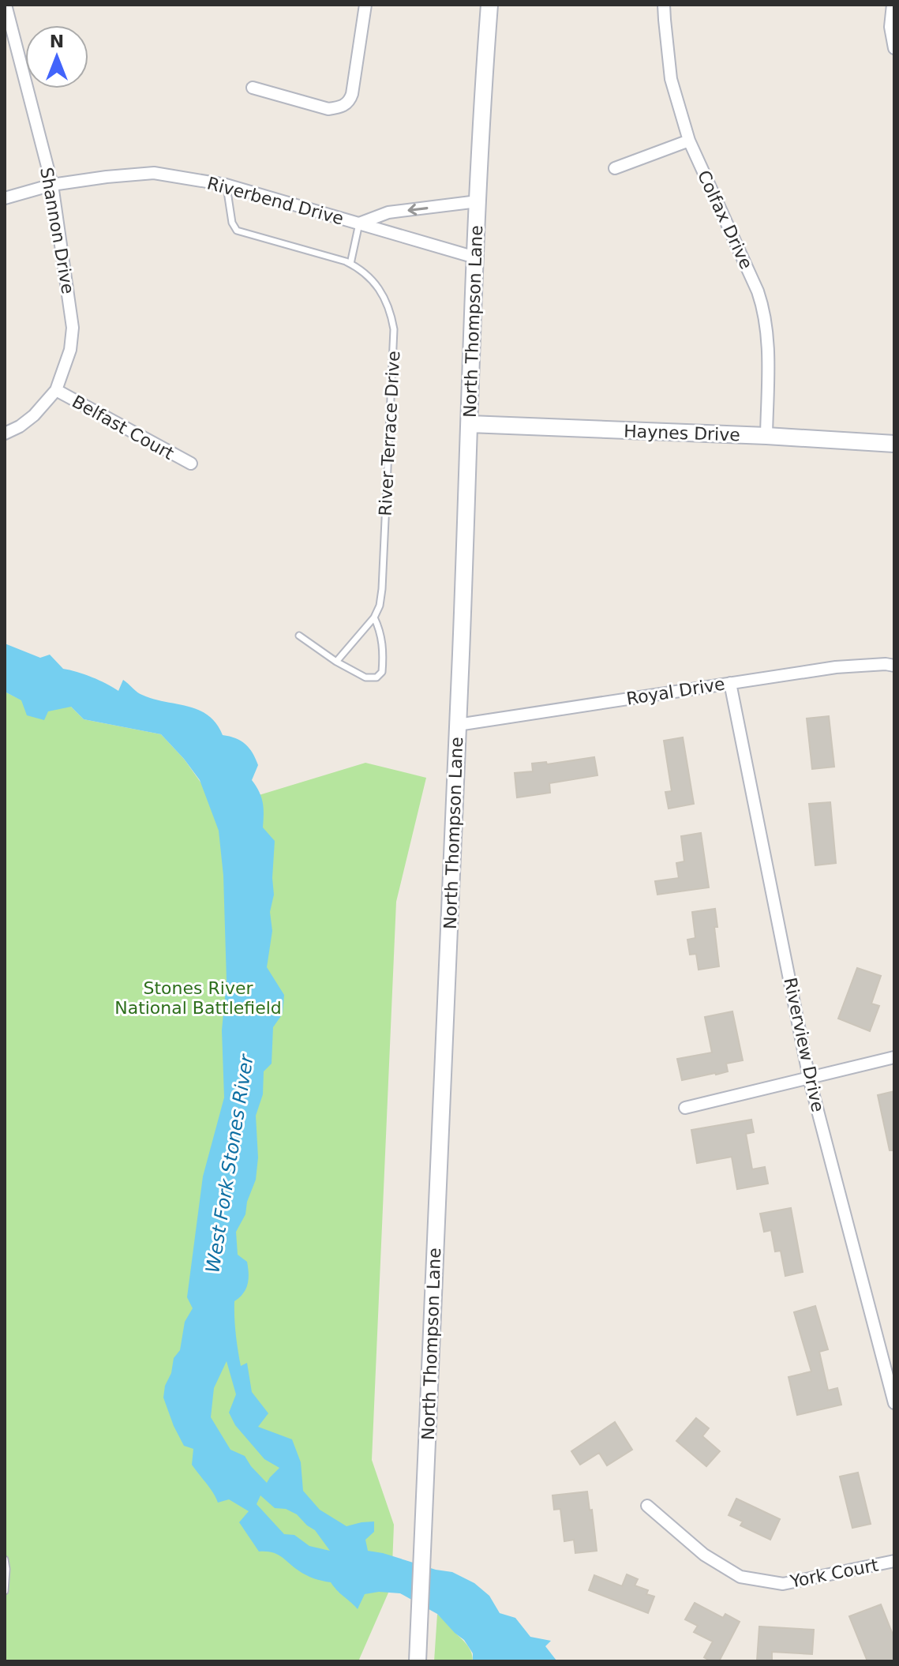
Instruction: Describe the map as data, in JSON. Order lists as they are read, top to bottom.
{
  "streets": {
    "main road": ["North Thompson Lane", "Haynes Drive"],
    "street": [
      "Riverbend Drive",
      "Colfax Drive",
      "Shannon Drive",
      "Belfast Court",
      "Royal Drive",
      "Riverview Drive",
      "York Court"
    ],
    "lane": ["River Terrace Drive"]
  },
  "crossings": [
    ["Riverbend Drive", "Shannon Drive"],
    ["Riverbend Drive", "North Thompson Lane"],
    ["Riverbend Drive", "River Terrace Drive"],
    ["Colfax Drive", "Haynes Drive"],
    ["Shannon Drive", "Belfast Court"],
    ["North Thompson Lane", "Haynes Drive"],
    ["North Thompson Lane", "Royal Drive"],
    ["Royal Drive", "Riverview Drive"]
  ],
  "water": ["West Fork Stones River"],
  "parks": ["Stones River National Battlefield"],
  "north": "top"
}
